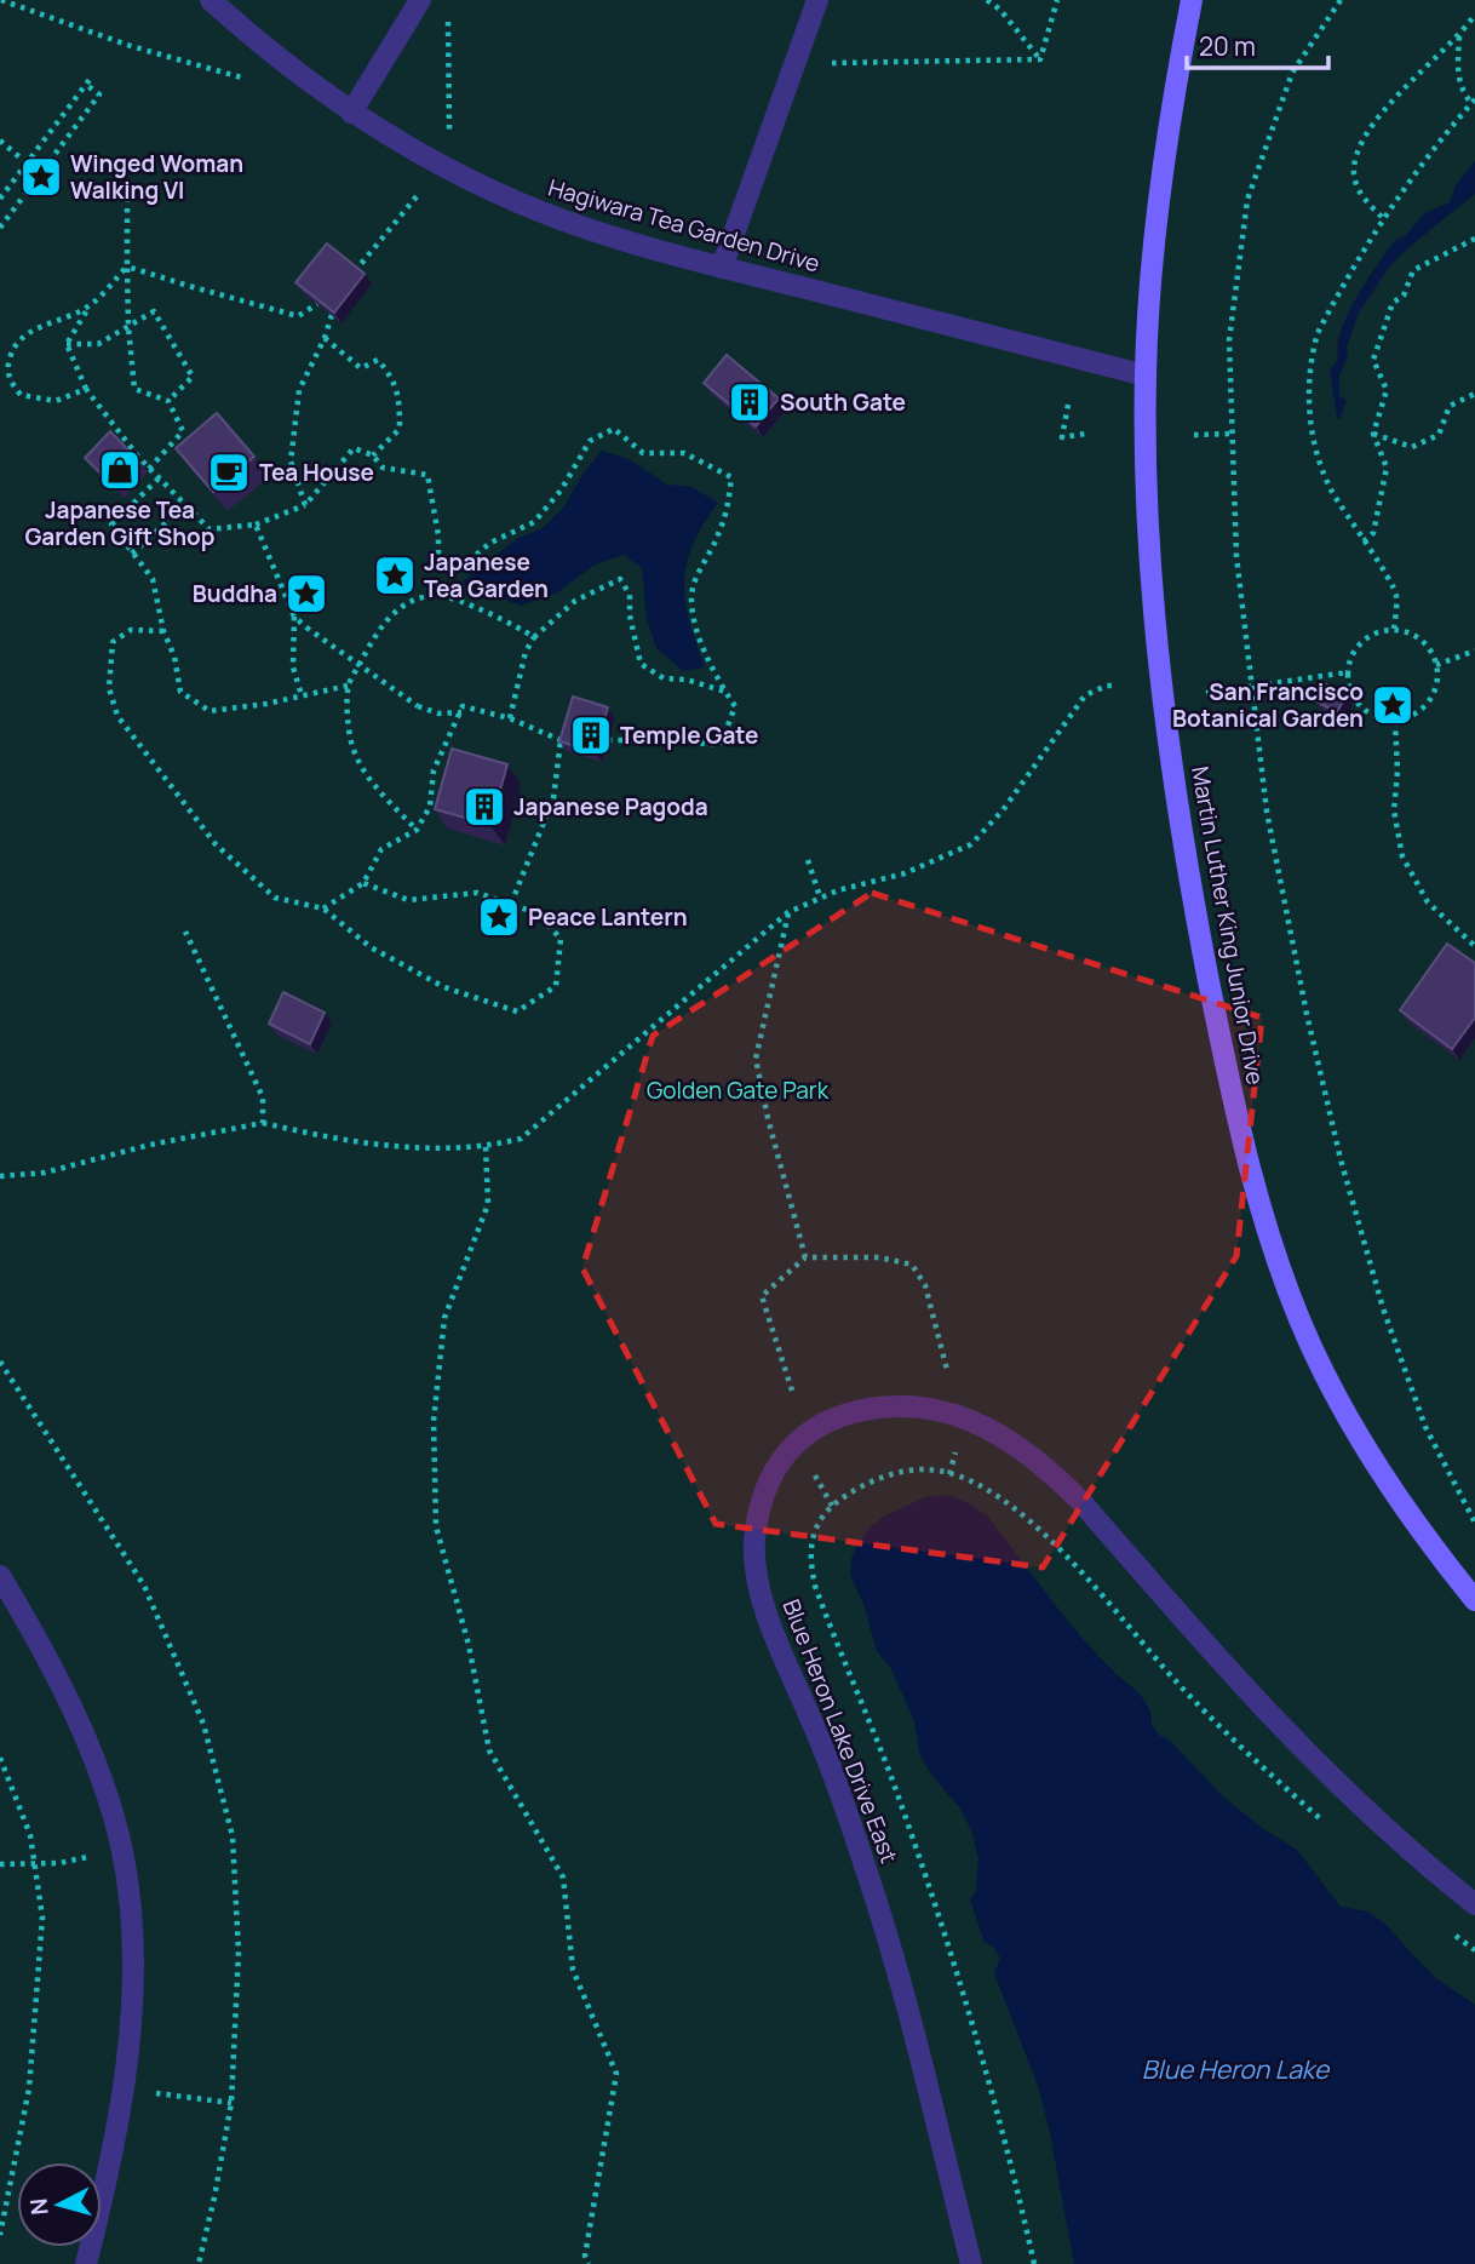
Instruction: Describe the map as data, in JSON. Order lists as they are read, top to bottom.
{
  "streets": {
    "street": ["Hagiwara Tea Garden Drive", "Martin Luther King Junior Drive", "Blue Heron Lake Drive East"]
  },
  "crossings": [
    ["Hagiwara Tea Garden Drive", "Martin Luther King Junior Drive"]
  ],
  "water": ["Blue Heron Lake"],
  "parks": ["Golden Gate Park"],
  "places": {
    "place": [
      "Winged Woman Walking VI",
      "Japanese Tea Garden",
      "Buddha",
      "San Francisco Botanical Garden",
      "Peace Lantern"
    ],
    "building": ["South Gate", "Temple Gate", "Japanese Pagoda"],
    "shop": ["Japanese Tea Garden Gift Shop"],
    "cafe": ["Tea House"]
  },
  "scale_bar": "20 m",
  "north": "left"
}
